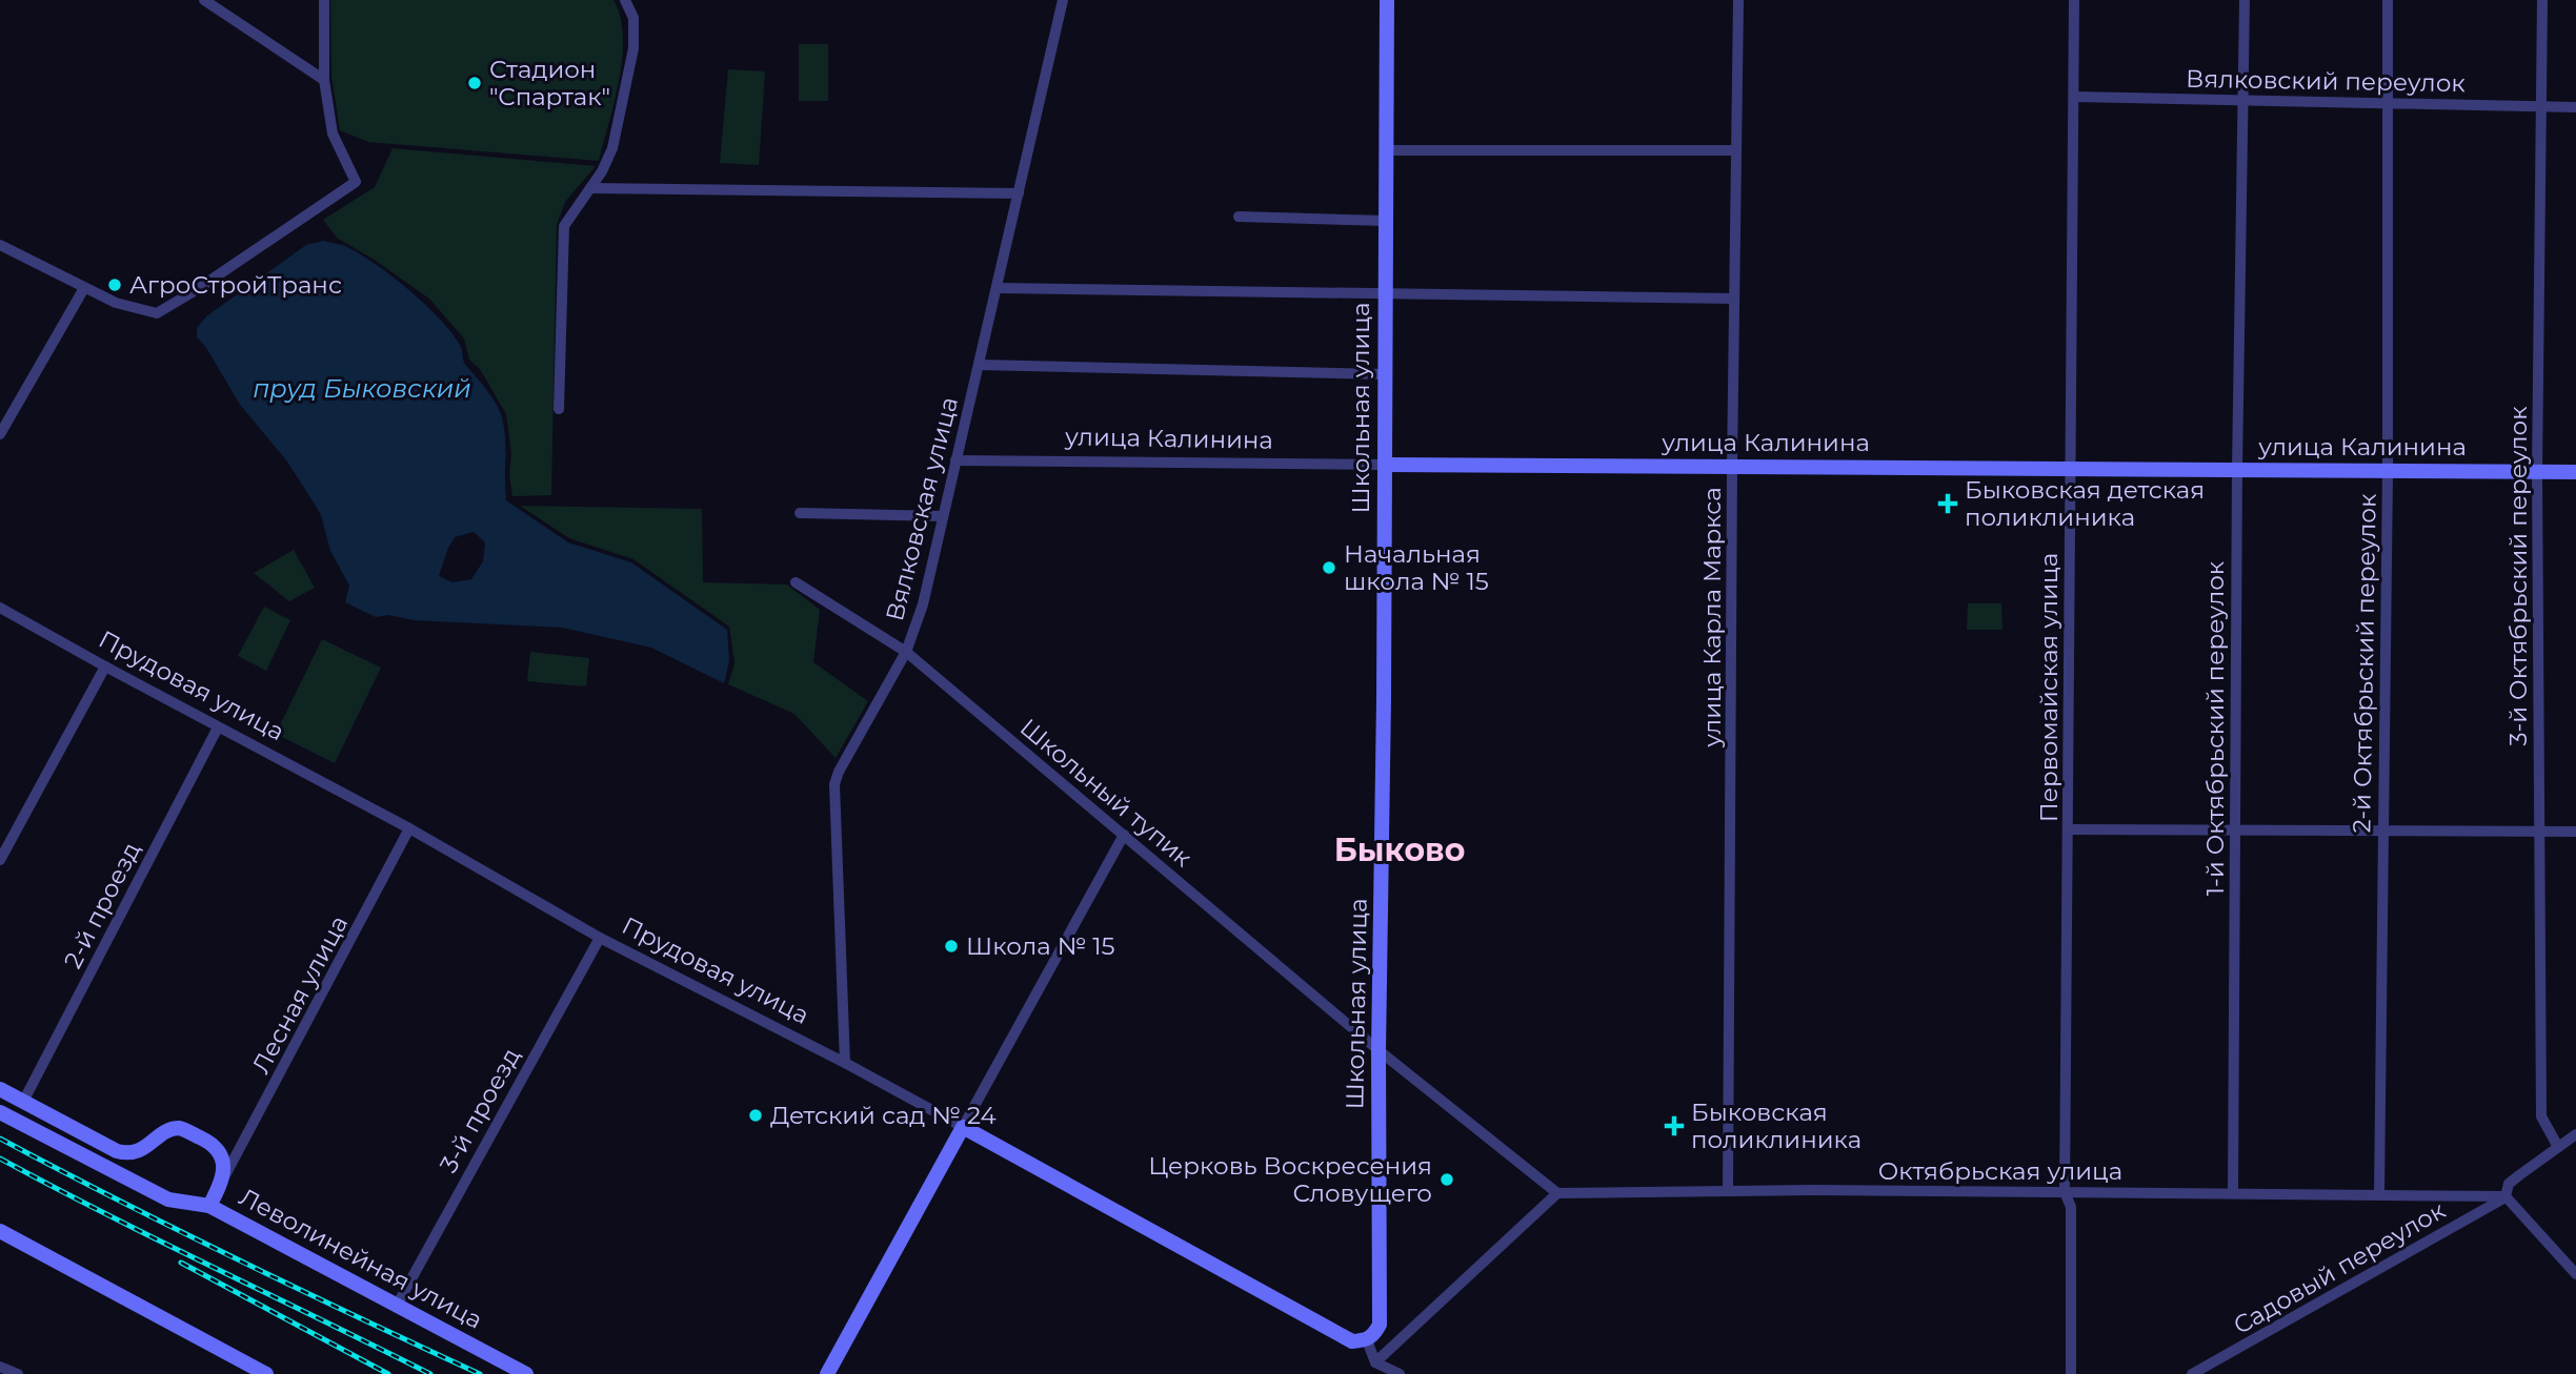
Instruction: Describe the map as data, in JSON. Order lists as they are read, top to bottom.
{
  "streets": {
    "main road": [
      "Школьная улица",
      "улица Калинина",
      "Прудовая улица",
      "Леволинейная улица"
    ],
    "street": [
      "Вялковский переулок",
      "Вялковская улица",
      "3-й Октябрьский переулок",
      "улица Карла Маркса",
      "2-й Октябрьский переулок",
      "Первомайская улица",
      "1-й Октябрьский переулок",
      "Школьный тупик",
      "2-й проезд",
      "Лесная улица",
      "3-й проезд",
      "Октябрьская улица",
      "Садовый переулок"
    ]
  },
  "crossings": [
    ["Вялковский переулок", "3-й Октябрьский переулок"],
    ["Вялковский переулок", "2-й Октябрьский переулок"],
    ["Вялковский переулок", "Первомайская улица"],
    ["Вялковский переулок", "1-й Октябрьский переулок"],
    ["Школьная улица", "улица Калинина"],
    ["Школьная улица", "Прудовая улица"],
    ["Школьная улица", "Школьный тупик"],
    ["улица Калинина", "Вялковская улица"],
    ["улица Калинина", "3-й Октябрьский переулок"],
    ["улица Калинина", "улица Карла Маркса"],
    ["улица Калинина", "2-й Октябрьский переулок"],
    ["улица Калинина", "Первомайская улица"],
    ["улица Калинина", "1-й Октябрьский переулок"],
    ["Вялковская улица", "Прудовая улица"],
    ["Вялковская улица", "Школьный тупик"],
    ["улица Карла Маркса", "Октябрьская улица"],
    ["2-й Октябрьский переулок", "Октябрьская улица"],
    ["Прудовая улица", "2-й проезд"],
    ["Прудовая улица", "Лесная улица"],
    ["Прудовая улица", "3-й проезд"],
    ["Первомайская улица", "Октябрьская улица"],
    ["1-й Октябрьский переулок", "Октябрьская улица"],
    ["Школьный тупик", "Октябрьская улица"],
    ["2-й проезд", "Леволинейная улица"],
    ["Лесная улица", "Леволинейная улица"],
    ["3-й проезд", "Леволинейная улица"],
    ["Октябрьская улица", "Садовый переулок"]
  ],
  "districts": ["Быково"],
  "water": ["пруд Быковский"],
  "places": {
    "other": [
      "Стадион \"Спартак\"",
      "АгроСтройТранс",
      "Начальная школа № 15",
      "Школа № 15",
      "Детский сад № 24",
      "Церковь Воскресения Словущего"
    ],
    "health": ["Быковская детская поликлиника", "Быковская поликлиника"]
  }
}
